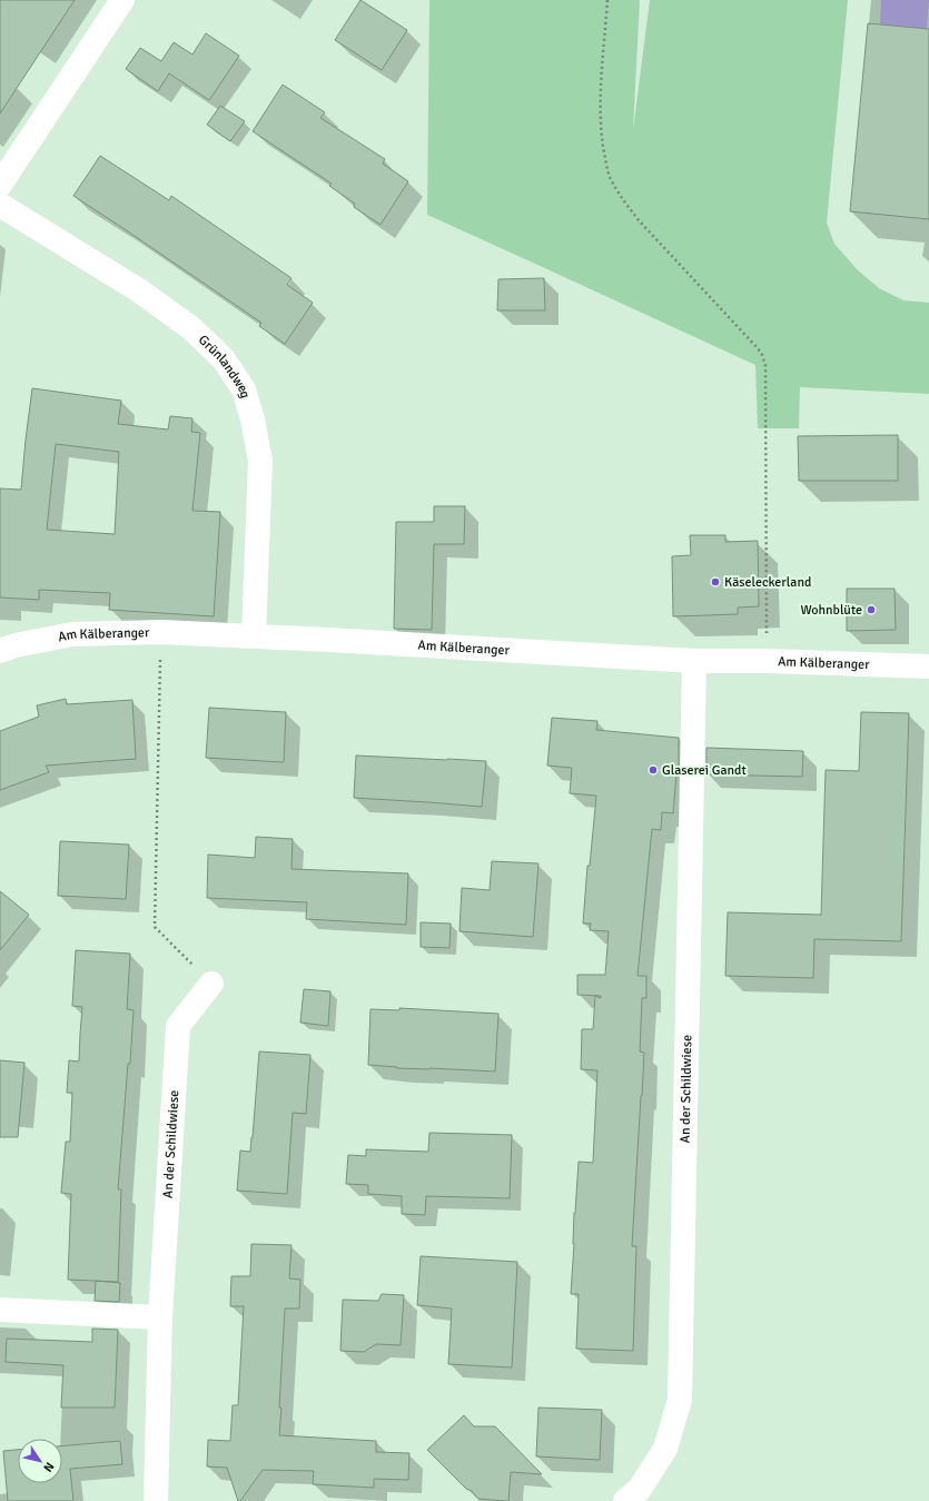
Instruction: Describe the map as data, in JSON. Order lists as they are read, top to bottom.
{
  "streets": {
    "street": ["Grünlandweg", "Am Kälberanger", "An der Schildwiese"]
  },
  "crossings": [
    ["Grünlandweg", "Am Kälberanger"],
    ["Am Kälberanger", "An der Schildwiese"]
  ],
  "places": ["Käseleckerland", "Wohnblüte", "Glaserei Gandt"],
  "north": "bottom right"
}
